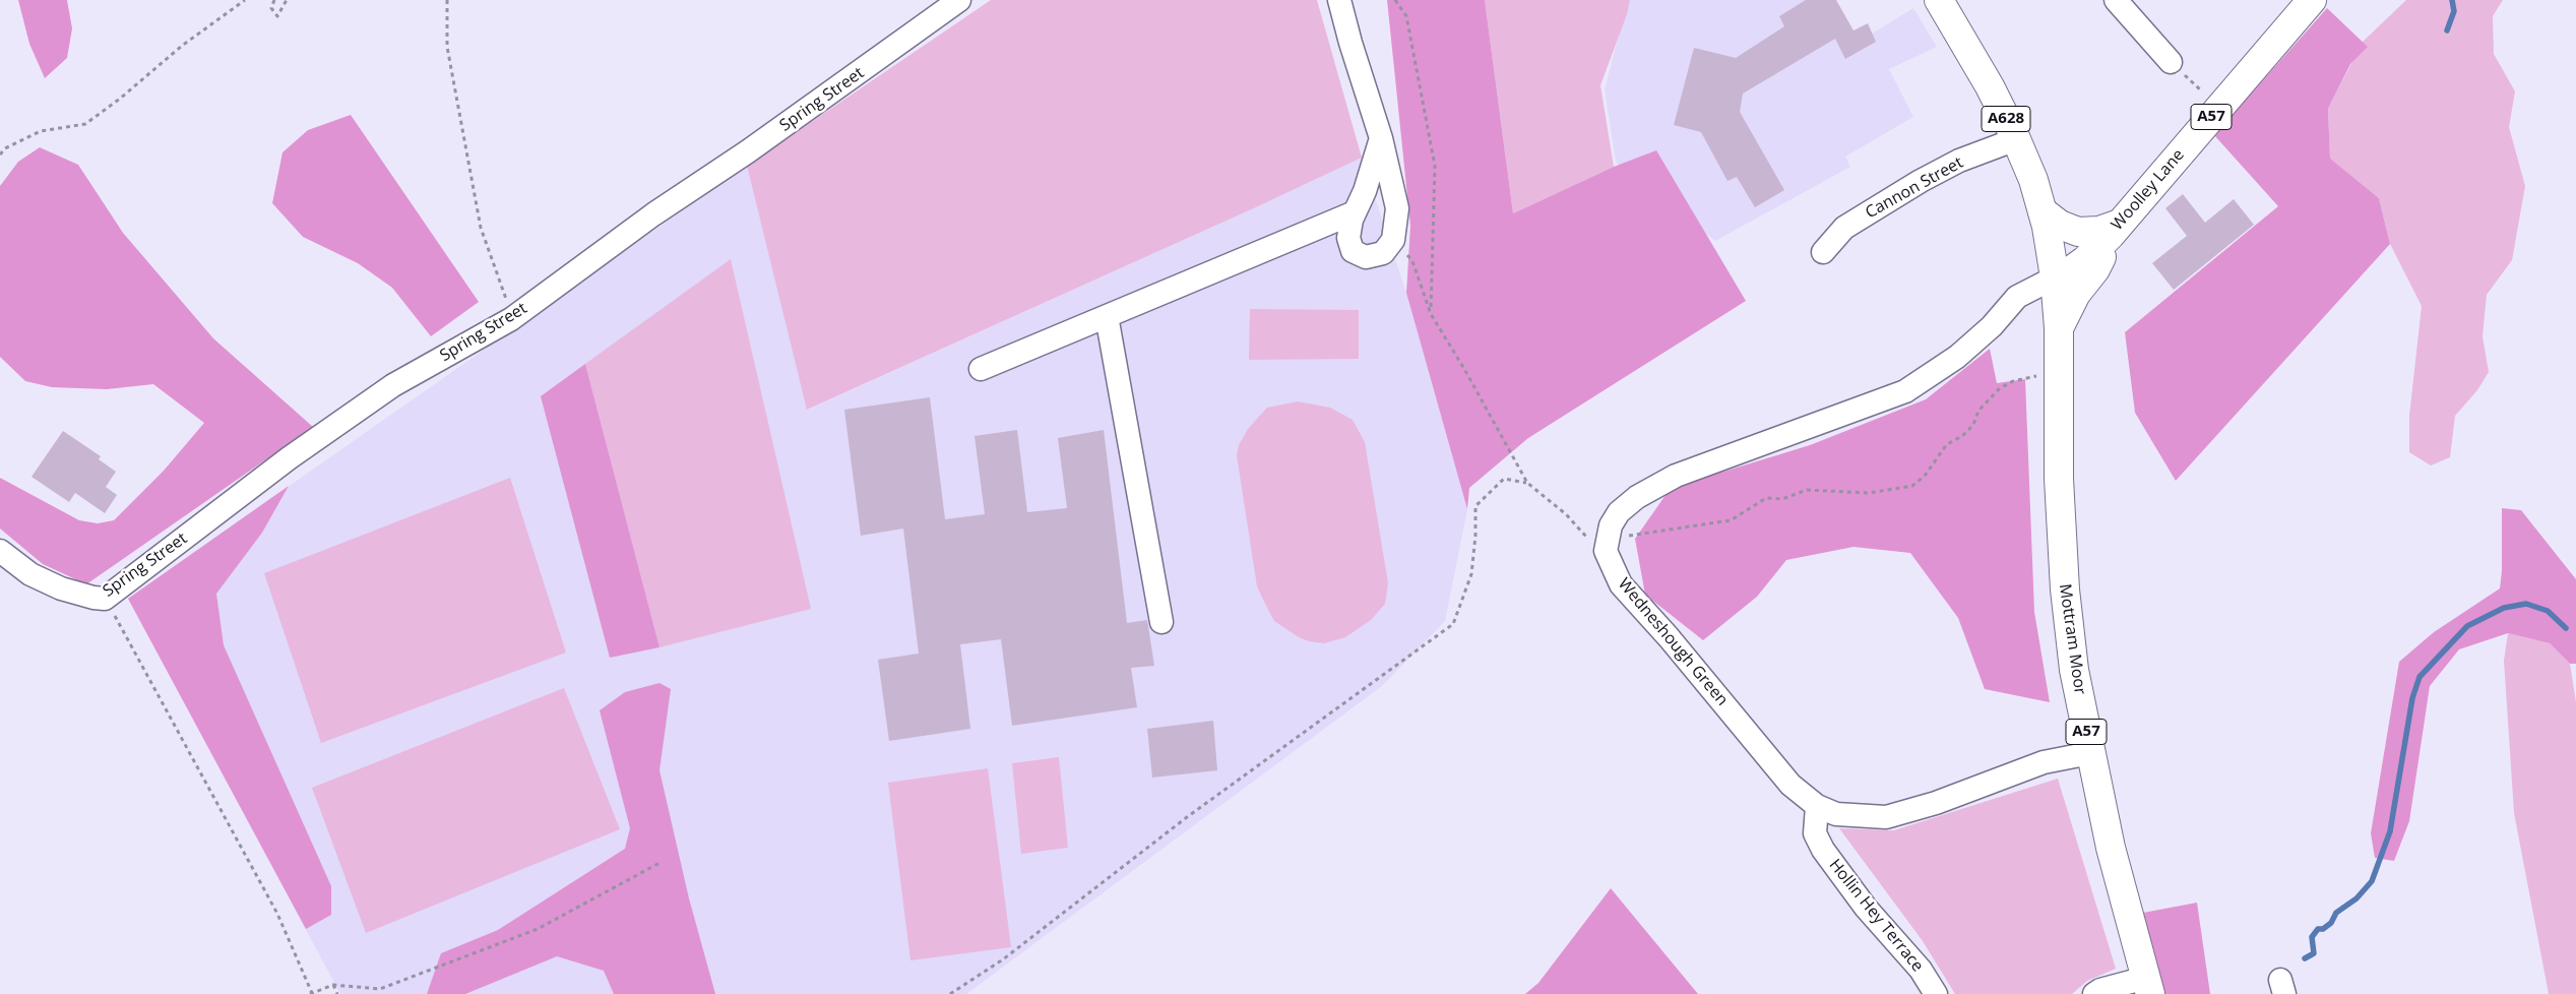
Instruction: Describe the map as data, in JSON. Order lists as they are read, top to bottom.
{
  "streets": {
    "main road": [
      "A57",
      "A628",
      "Woolley Lane",
      "Mottram Moor"
    ],
    "street": [
      "Spring Street",
      "Cannon Street",
      "Wedneshough Green",
      "Hollin Hey Terrace"
    ]
  },
  "crossings": [
    ["A628", "Cannon Street"],
    ["A628", "Woolley Lane"],
    ["A628", "Mottram Moor"],
    ["Woolley Lane", "Mottram Moor"],
    ["Mottram Moor", "Wedneshough Green"],
    ["Wedneshough Green", "Hollin Hey Terrace"]
  ]
}
